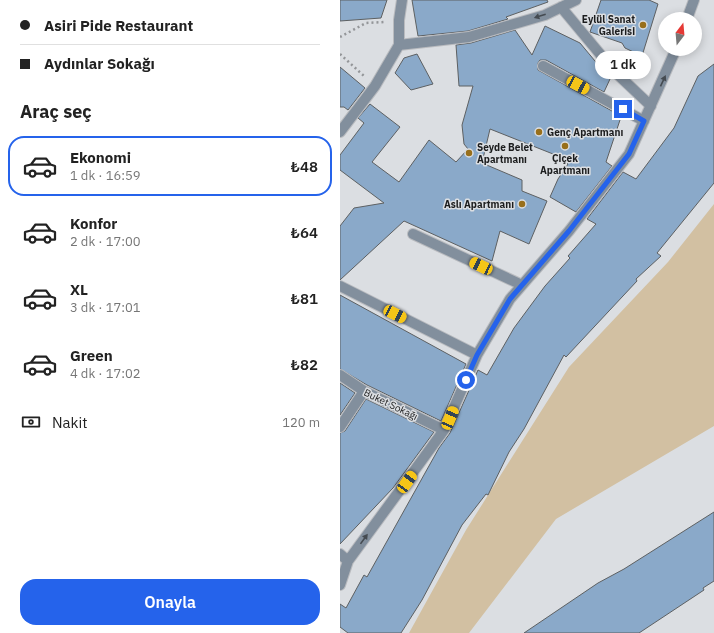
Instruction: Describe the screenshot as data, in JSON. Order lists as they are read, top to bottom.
{
  "streets": {
    "street": ["Buket Sokağı"]
  },
  "places": [
    "Eylül Sanat Galerisi",
    "Genç Apartmanı",
    "Çiçek Apartmanı",
    "Seyde Belet Apartmanı",
    "Aslı Apartmanı"
  ],
  "north": "top",
  "page": {
    "banner": ["Asiri Pide Restaurant", "Aydınlar Sokağı"],
    "bubble": "1 dk",
    "heading": "Araç seç",
    "list": [
      {
        "name": "Ekonomi",
        "note": "1 dk · 16:59",
        "value": "₺48"
      },
      {
        "name": "Konfor",
        "note": "2 dk · 17:00",
        "value": "₺64"
      },
      {
        "name": "XL",
        "note": "3 dk · 17:01",
        "value": "₺81"
      },
      {
        "name": "Green",
        "note": "4 dk · 17:02",
        "value": "₺82"
      }
    ],
    "pay": ["Nakit", "120 m"],
    "buttons": "Onayla"
  }
}
